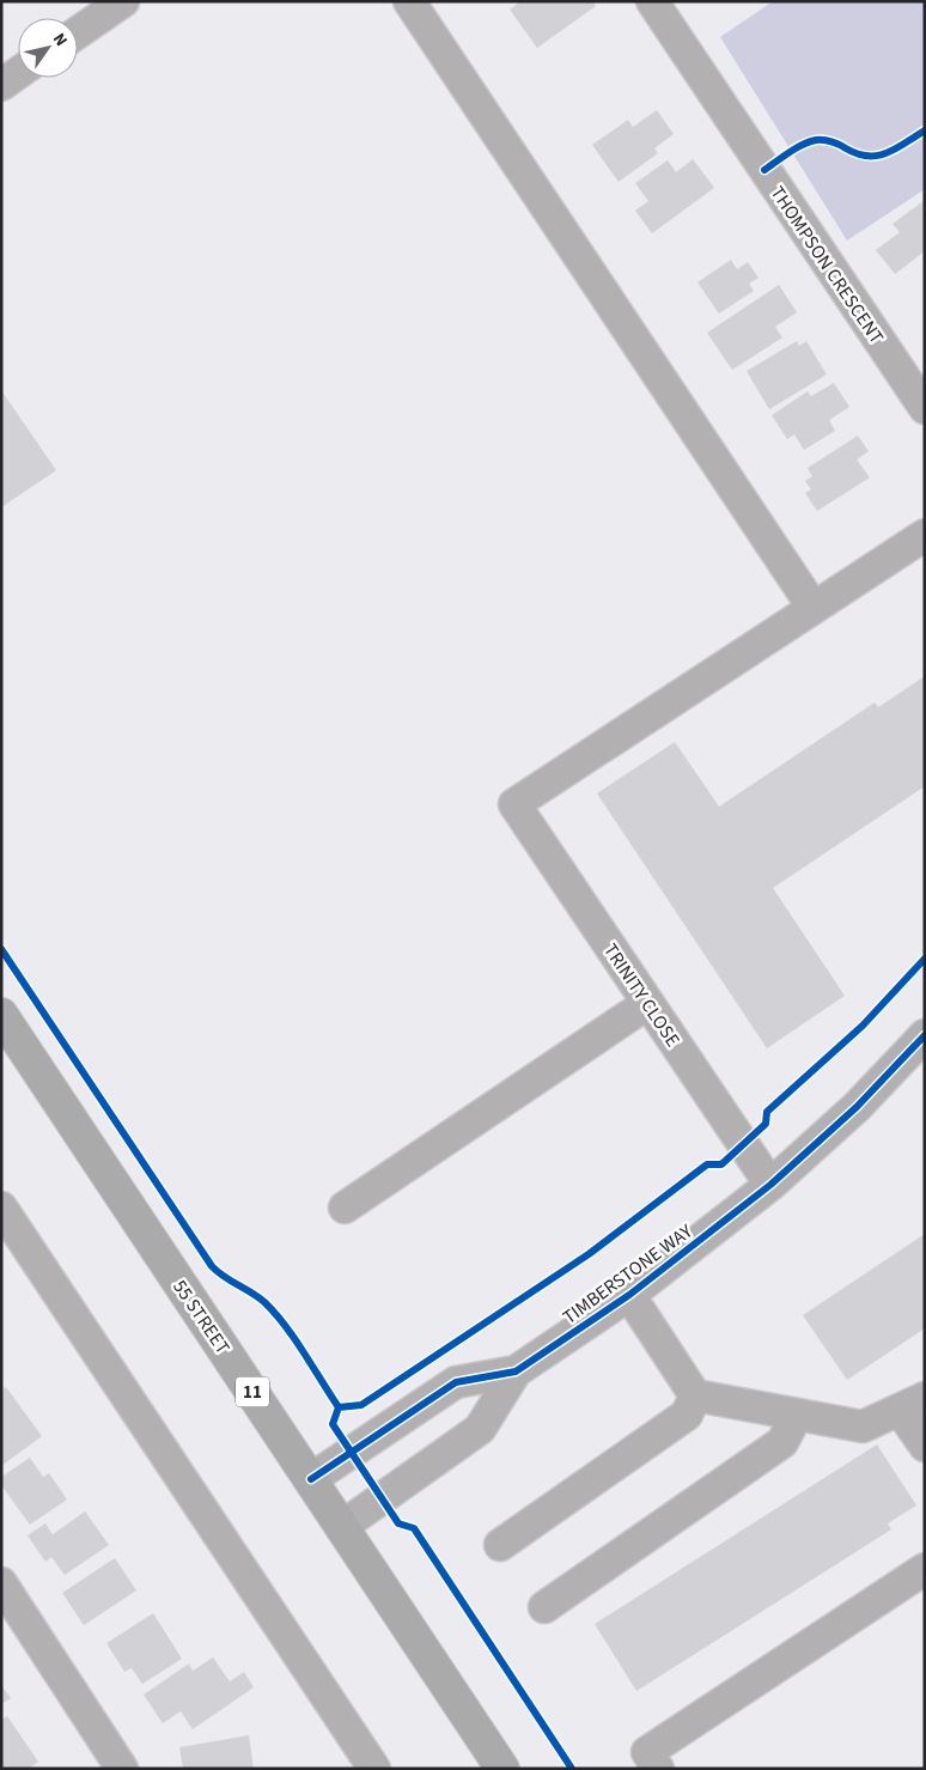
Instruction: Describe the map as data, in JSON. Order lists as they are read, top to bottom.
{
  "streets": {
    "main road": ["55 STREET", "11"],
    "street": ["THOMPSON CRESCENT", "TRINITY CLOSE", "TIMBERSTONE WAY"]
  },
  "crossings": [
    ["TRINITY CLOSE", "TIMBERSTONE WAY"],
    ["TIMBERSTONE WAY", "55 STREET"]
  ],
  "north": "top right"
}
